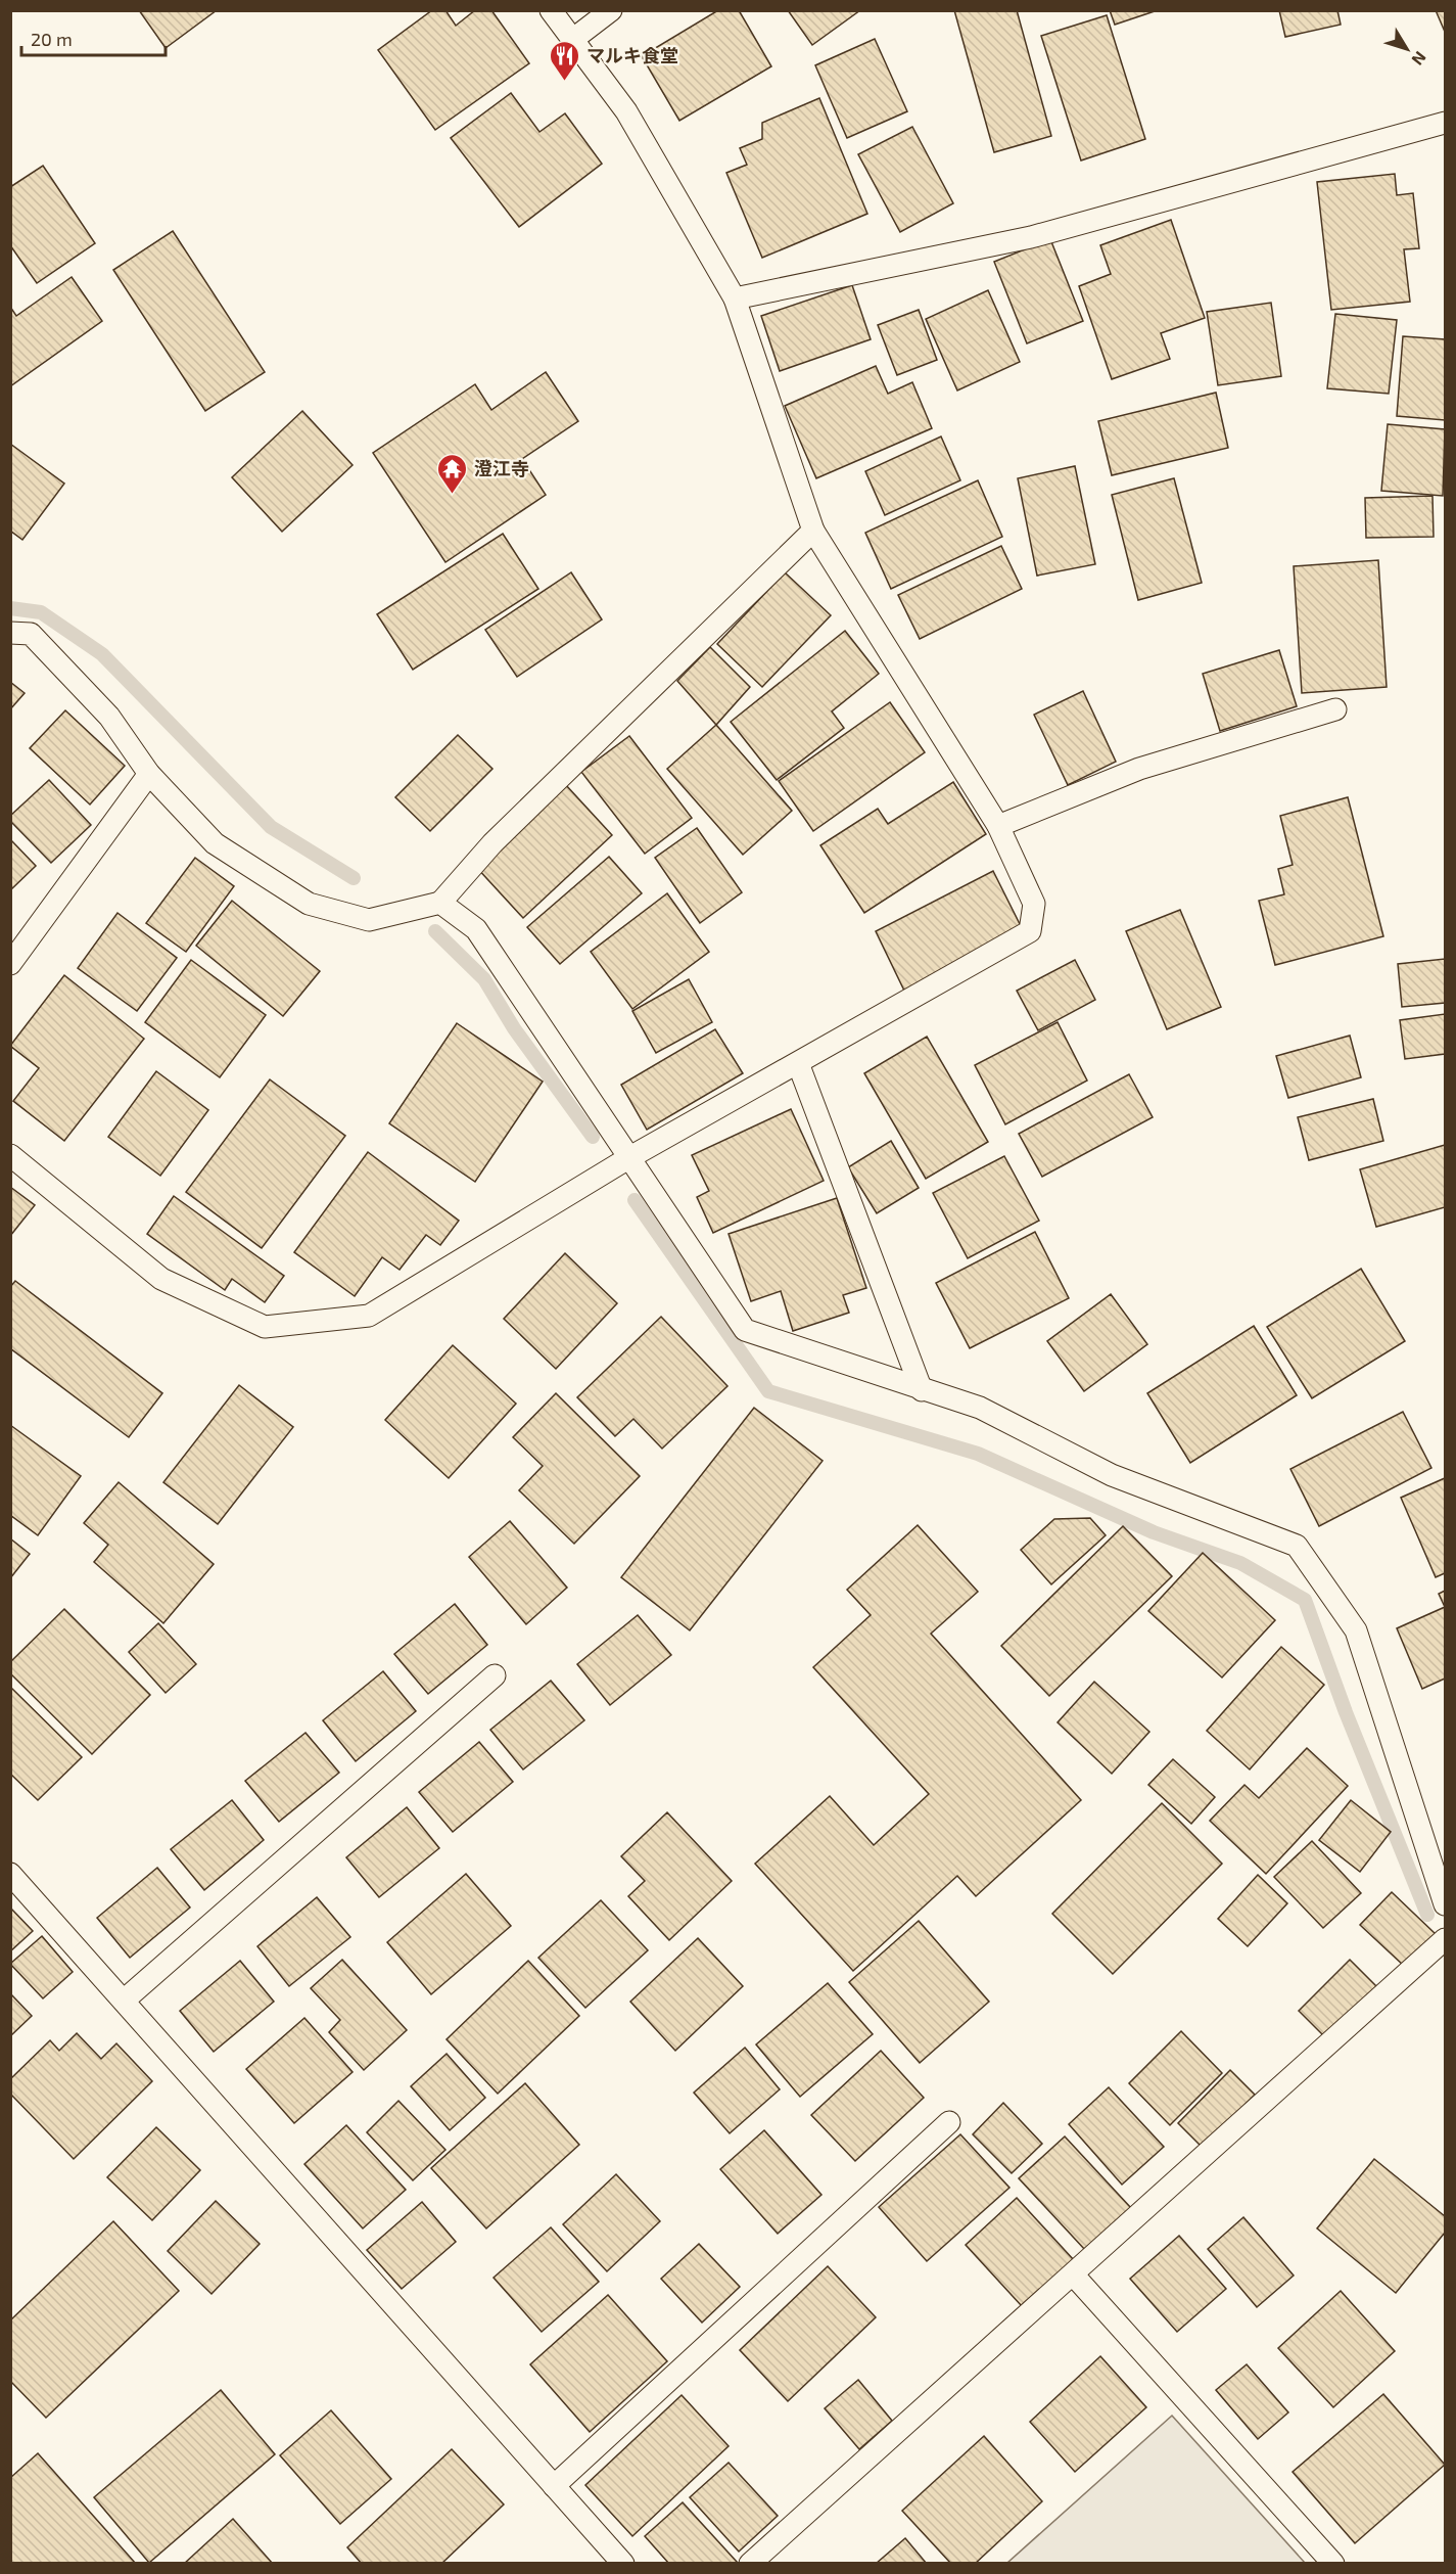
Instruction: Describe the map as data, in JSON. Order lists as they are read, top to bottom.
{
  "places": {
    "restaurant": ["マルキ食堂"],
    "temple": ["澄江寺"]
  },
  "scale_bar": "20 m",
  "north": "bottom right"
}
